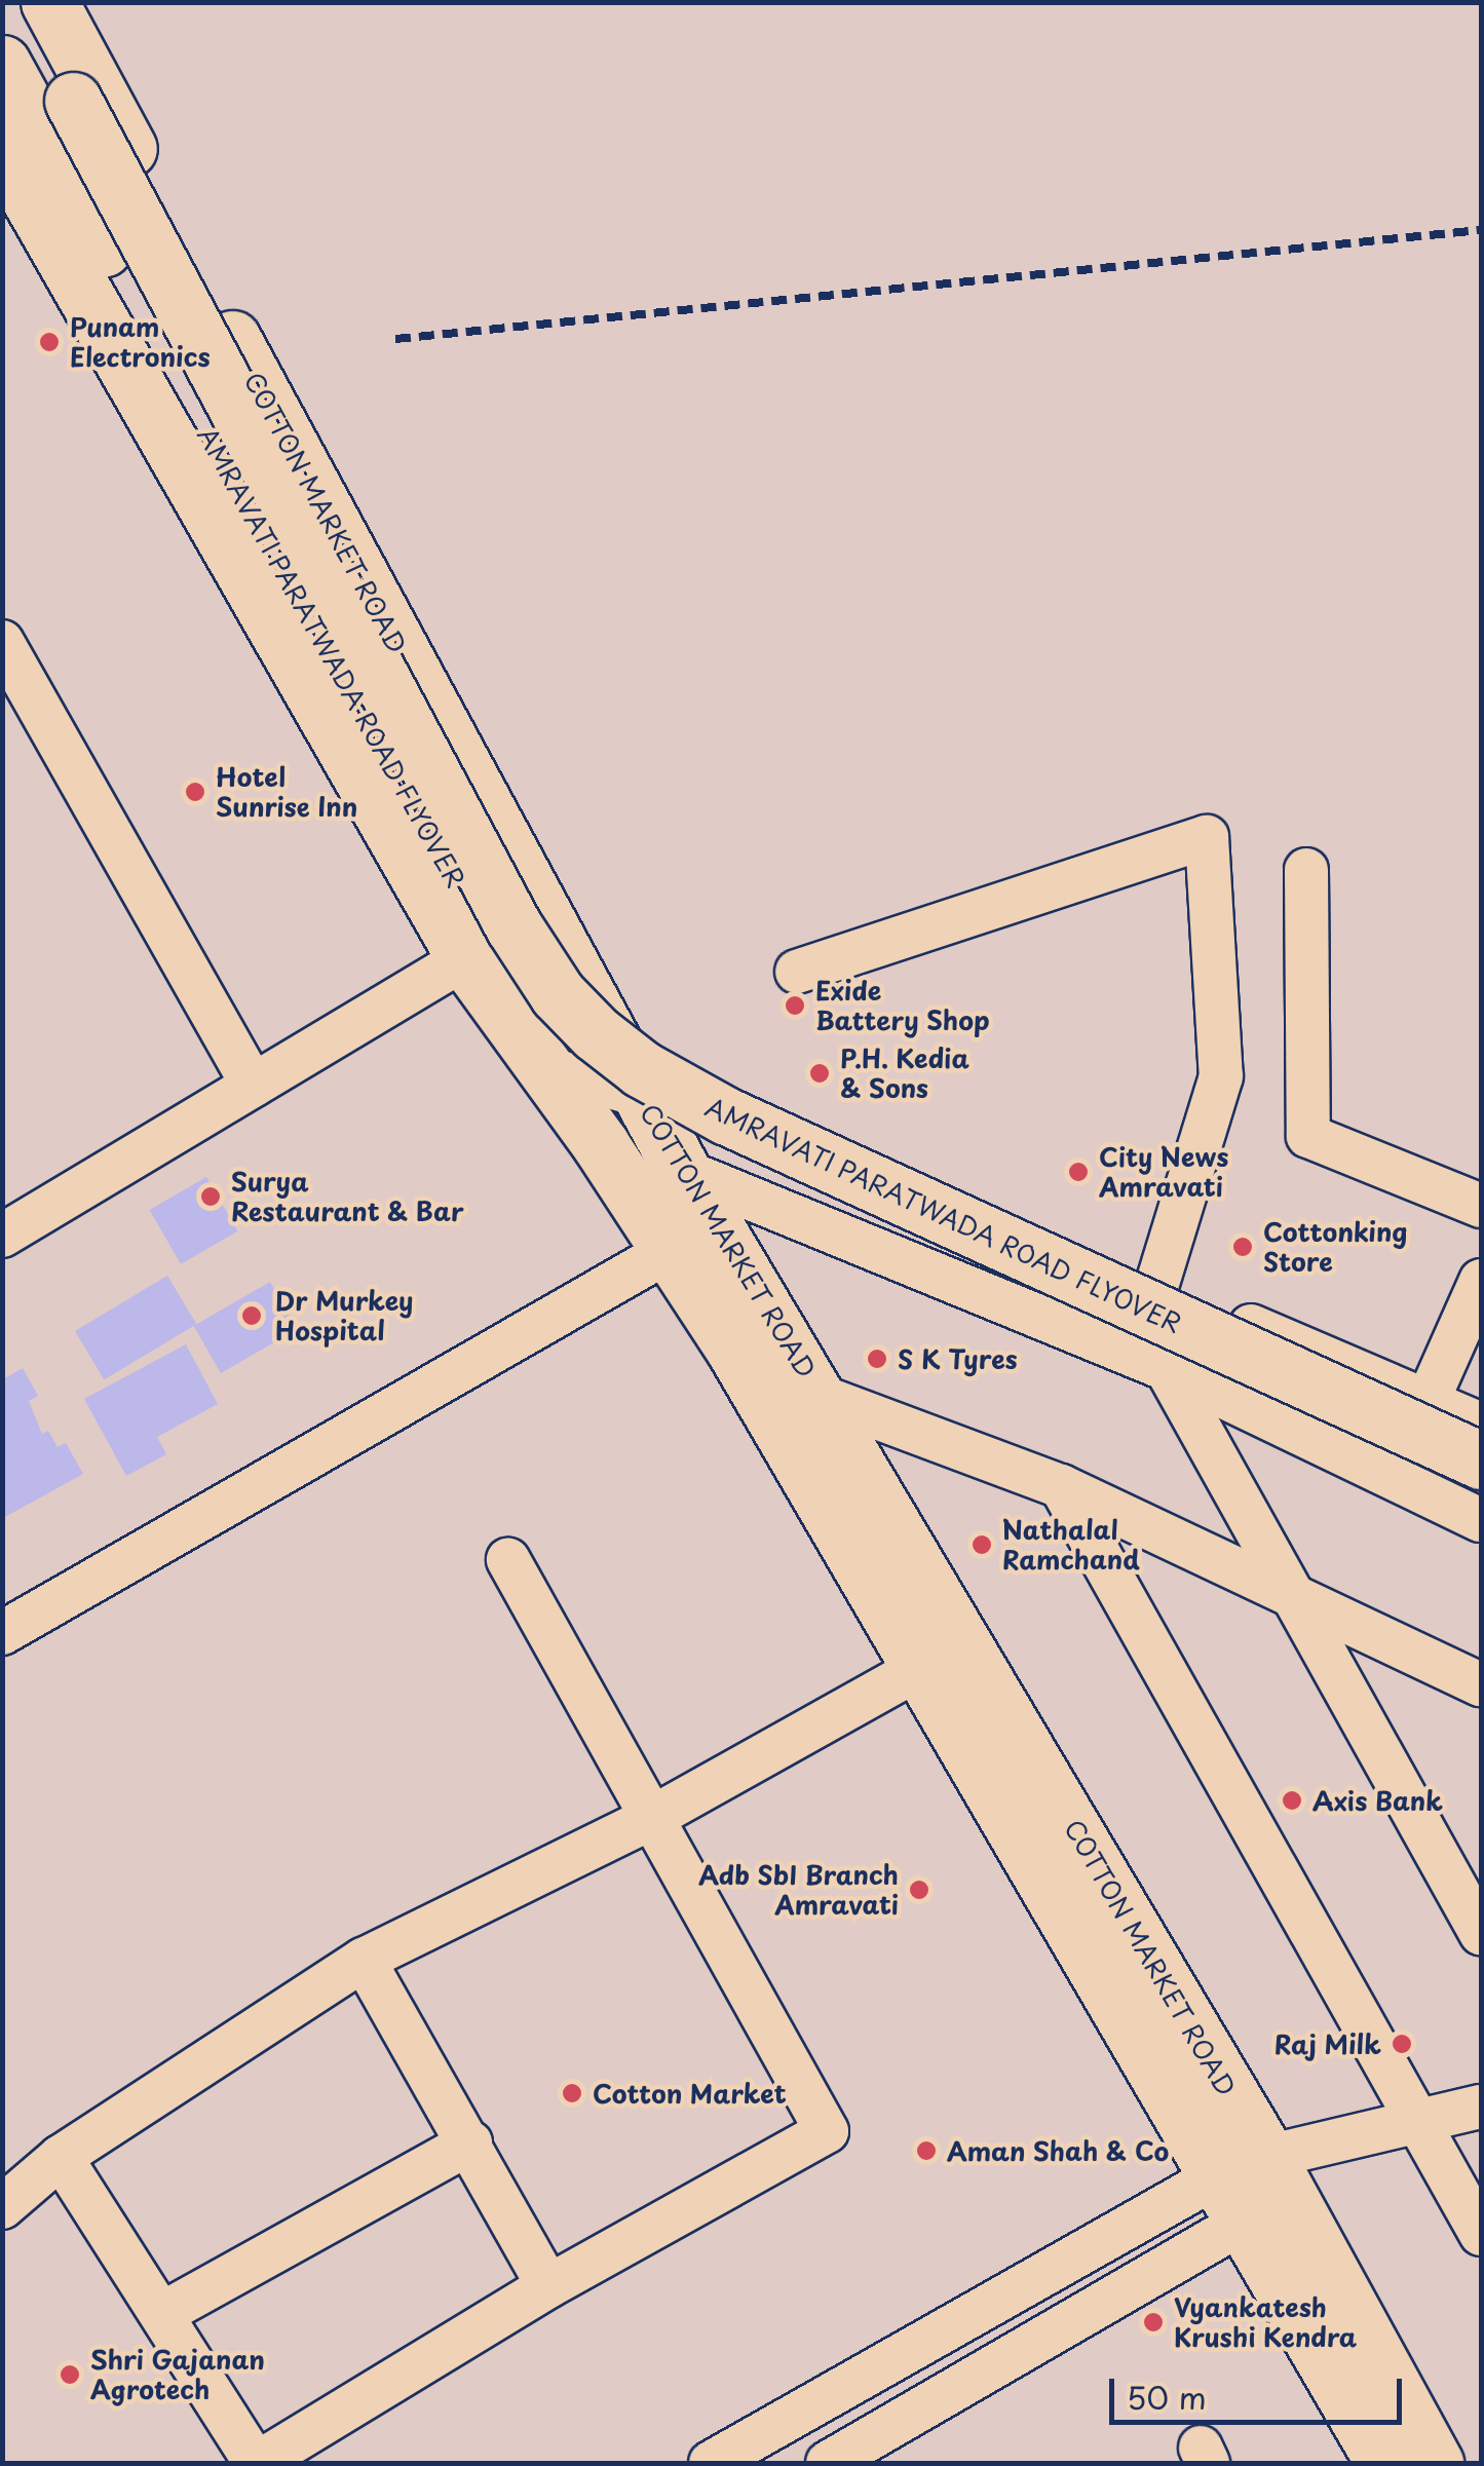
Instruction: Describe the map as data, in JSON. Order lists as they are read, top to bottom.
{
  "streets": {
    "main road": ["COTTON MARKET ROAD", "AMRAVATI PARATWADA ROAD FLYOVER"]
  },
  "crossings": [
    ["COTTON MARKET ROAD", "AMRAVATI PARATWADA ROAD FLYOVER"]
  ],
  "places": [
    "Punam Electronics",
    "Hotel Sunrise Inn",
    "Exide Battery Shop",
    "P.H. Kedia & Sons",
    "City News Amravati",
    "Surya Restaurant & Bar",
    "Cottonking Store",
    "Dr Murkey Hospital",
    "S K Tyres",
    "Nathalal Ramchand",
    "Axis Bank",
    "Adb SbI Branch Amravati",
    "Raj Milk",
    "Cotton Market",
    "Aman Shah & Co",
    "Vyankatesh Krushi Kendra",
    "Shri Gajanan Agrotech"
  ],
  "scale_bar": "50 m"
}
